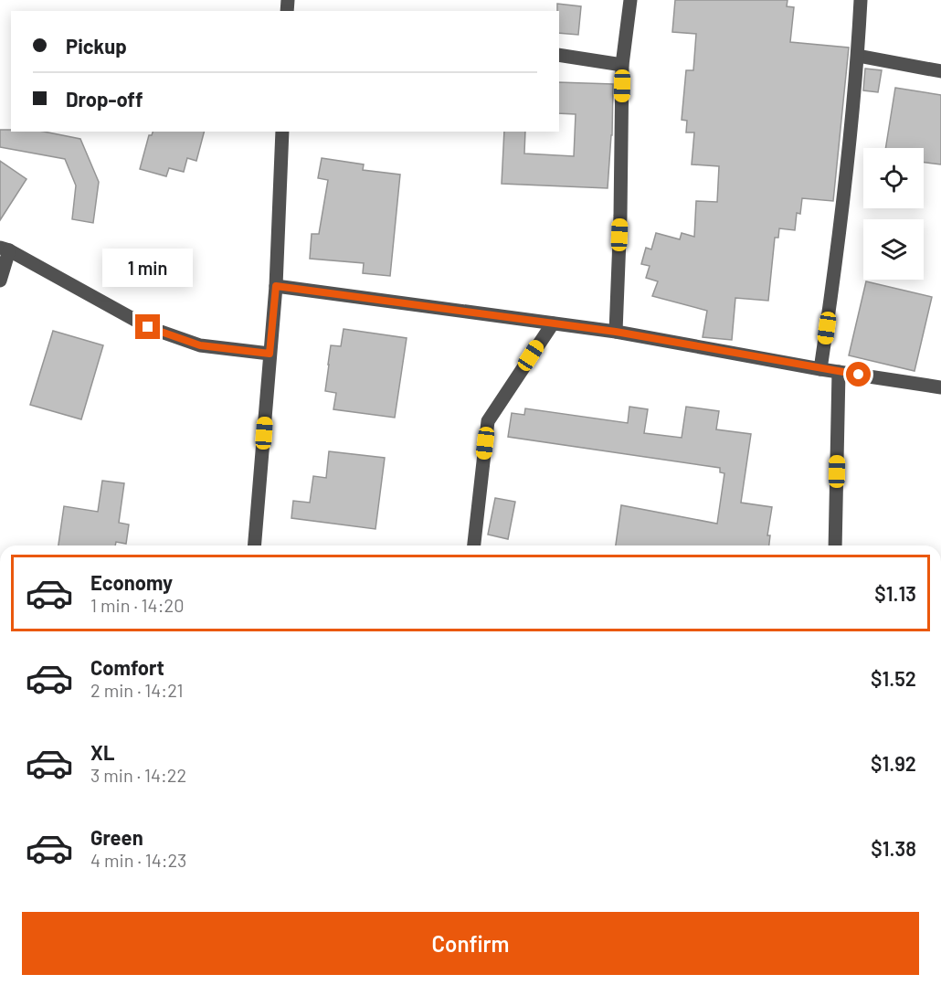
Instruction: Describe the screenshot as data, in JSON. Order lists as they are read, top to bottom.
{
  "page": {
    "banner": ["Pickup", "Drop-off"],
    "bubble": "1 min",
    "list": [
      {
        "name": "Economy",
        "note": "1 min · 14:20",
        "value": "$1.13"
      },
      {
        "name": "Comfort",
        "note": "2 min · 14:21",
        "value": "$1.52"
      },
      {
        "name": "XL",
        "note": "3 min · 14:22",
        "value": "$1.92"
      },
      {
        "name": "Green",
        "note": "4 min · 14:23",
        "value": "$1.38"
      }
    ],
    "buttons": "Confirm"
  }
}
